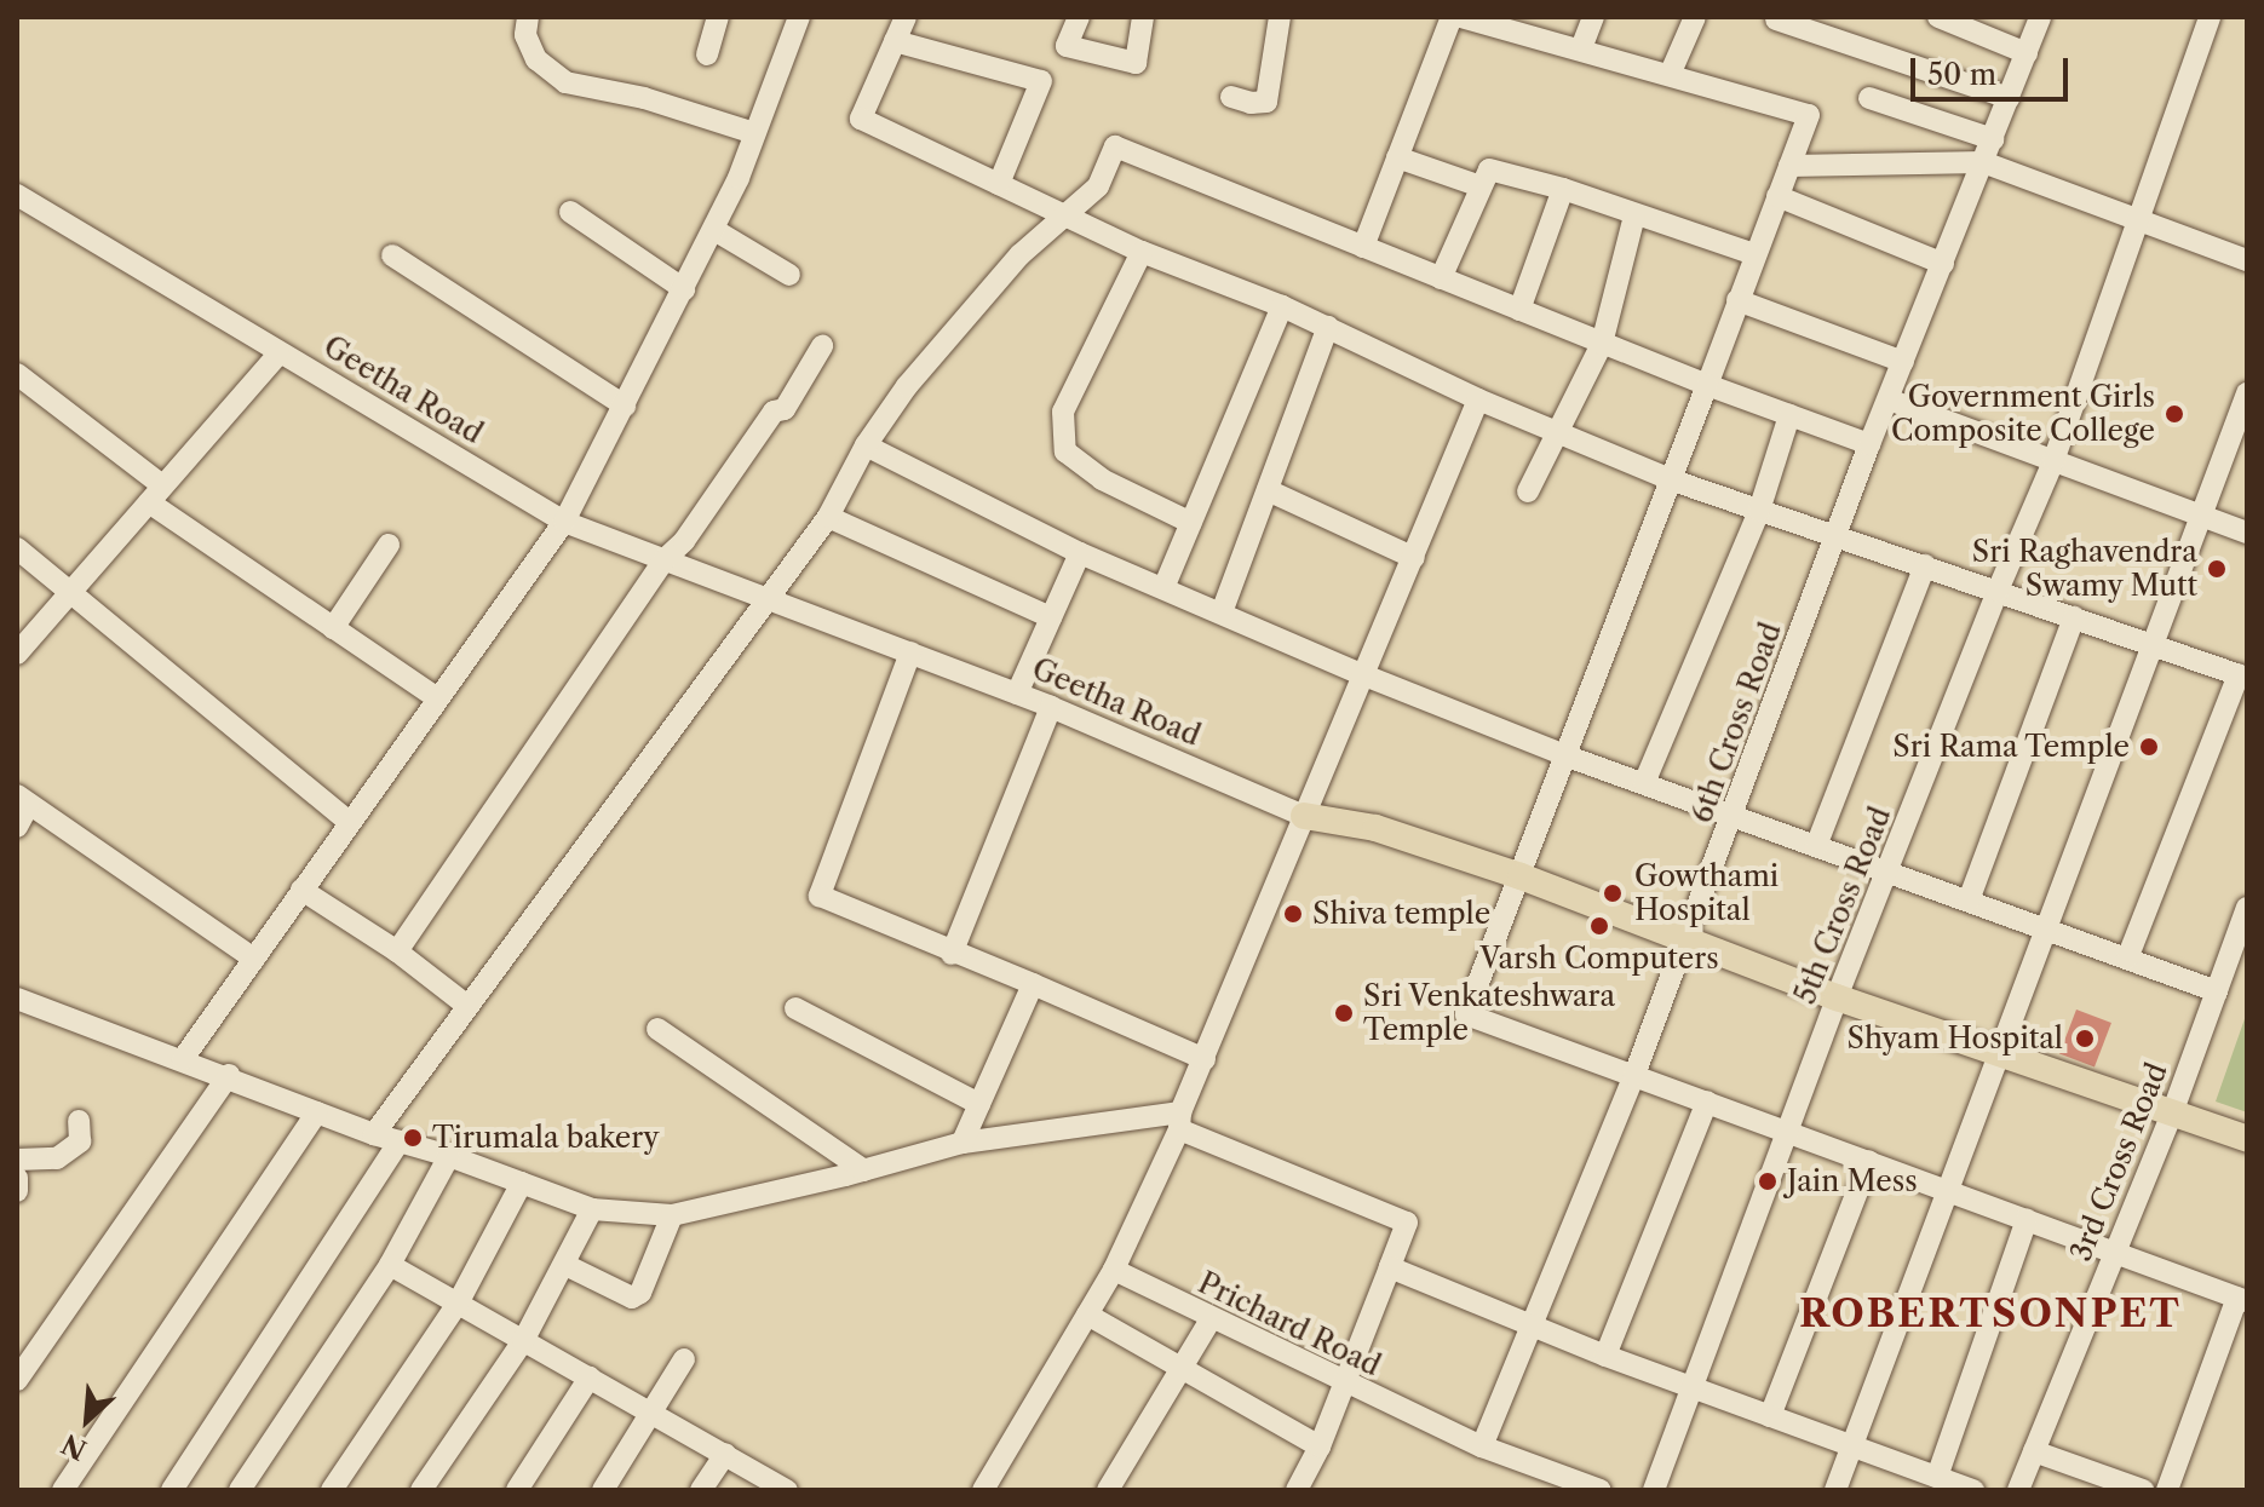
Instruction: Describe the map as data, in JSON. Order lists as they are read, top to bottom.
{
  "streets": {
    "main road": ["Geetha Road"],
    "street": [
      "6th Cross Road",
      "5th Cross Road",
      "3rd Cross Road",
      "Prichard Road"
    ]
  },
  "crossings": [
    ["Geetha Road", "6th Cross Road"],
    ["Geetha Road", "5th Cross Road"],
    ["Geetha Road", "3rd Cross Road"],
    ["6th Cross Road", "Prichard Road"]
  ],
  "districts": ["ROBERTSONPET"],
  "places": [
    "Government Girls Composite College",
    "Sri Raghavendra Swamy Mutt",
    "Sri Rama Temple",
    "Gowthami Hospital",
    "Shiva temple",
    "Varsh Computers",
    "Sri Venkateshwara Temple",
    "Shyam Hospital",
    "Tirumala bakery",
    "Jain Mess"
  ],
  "scale_bar": "50 m",
  "north": "bottom left"
}
